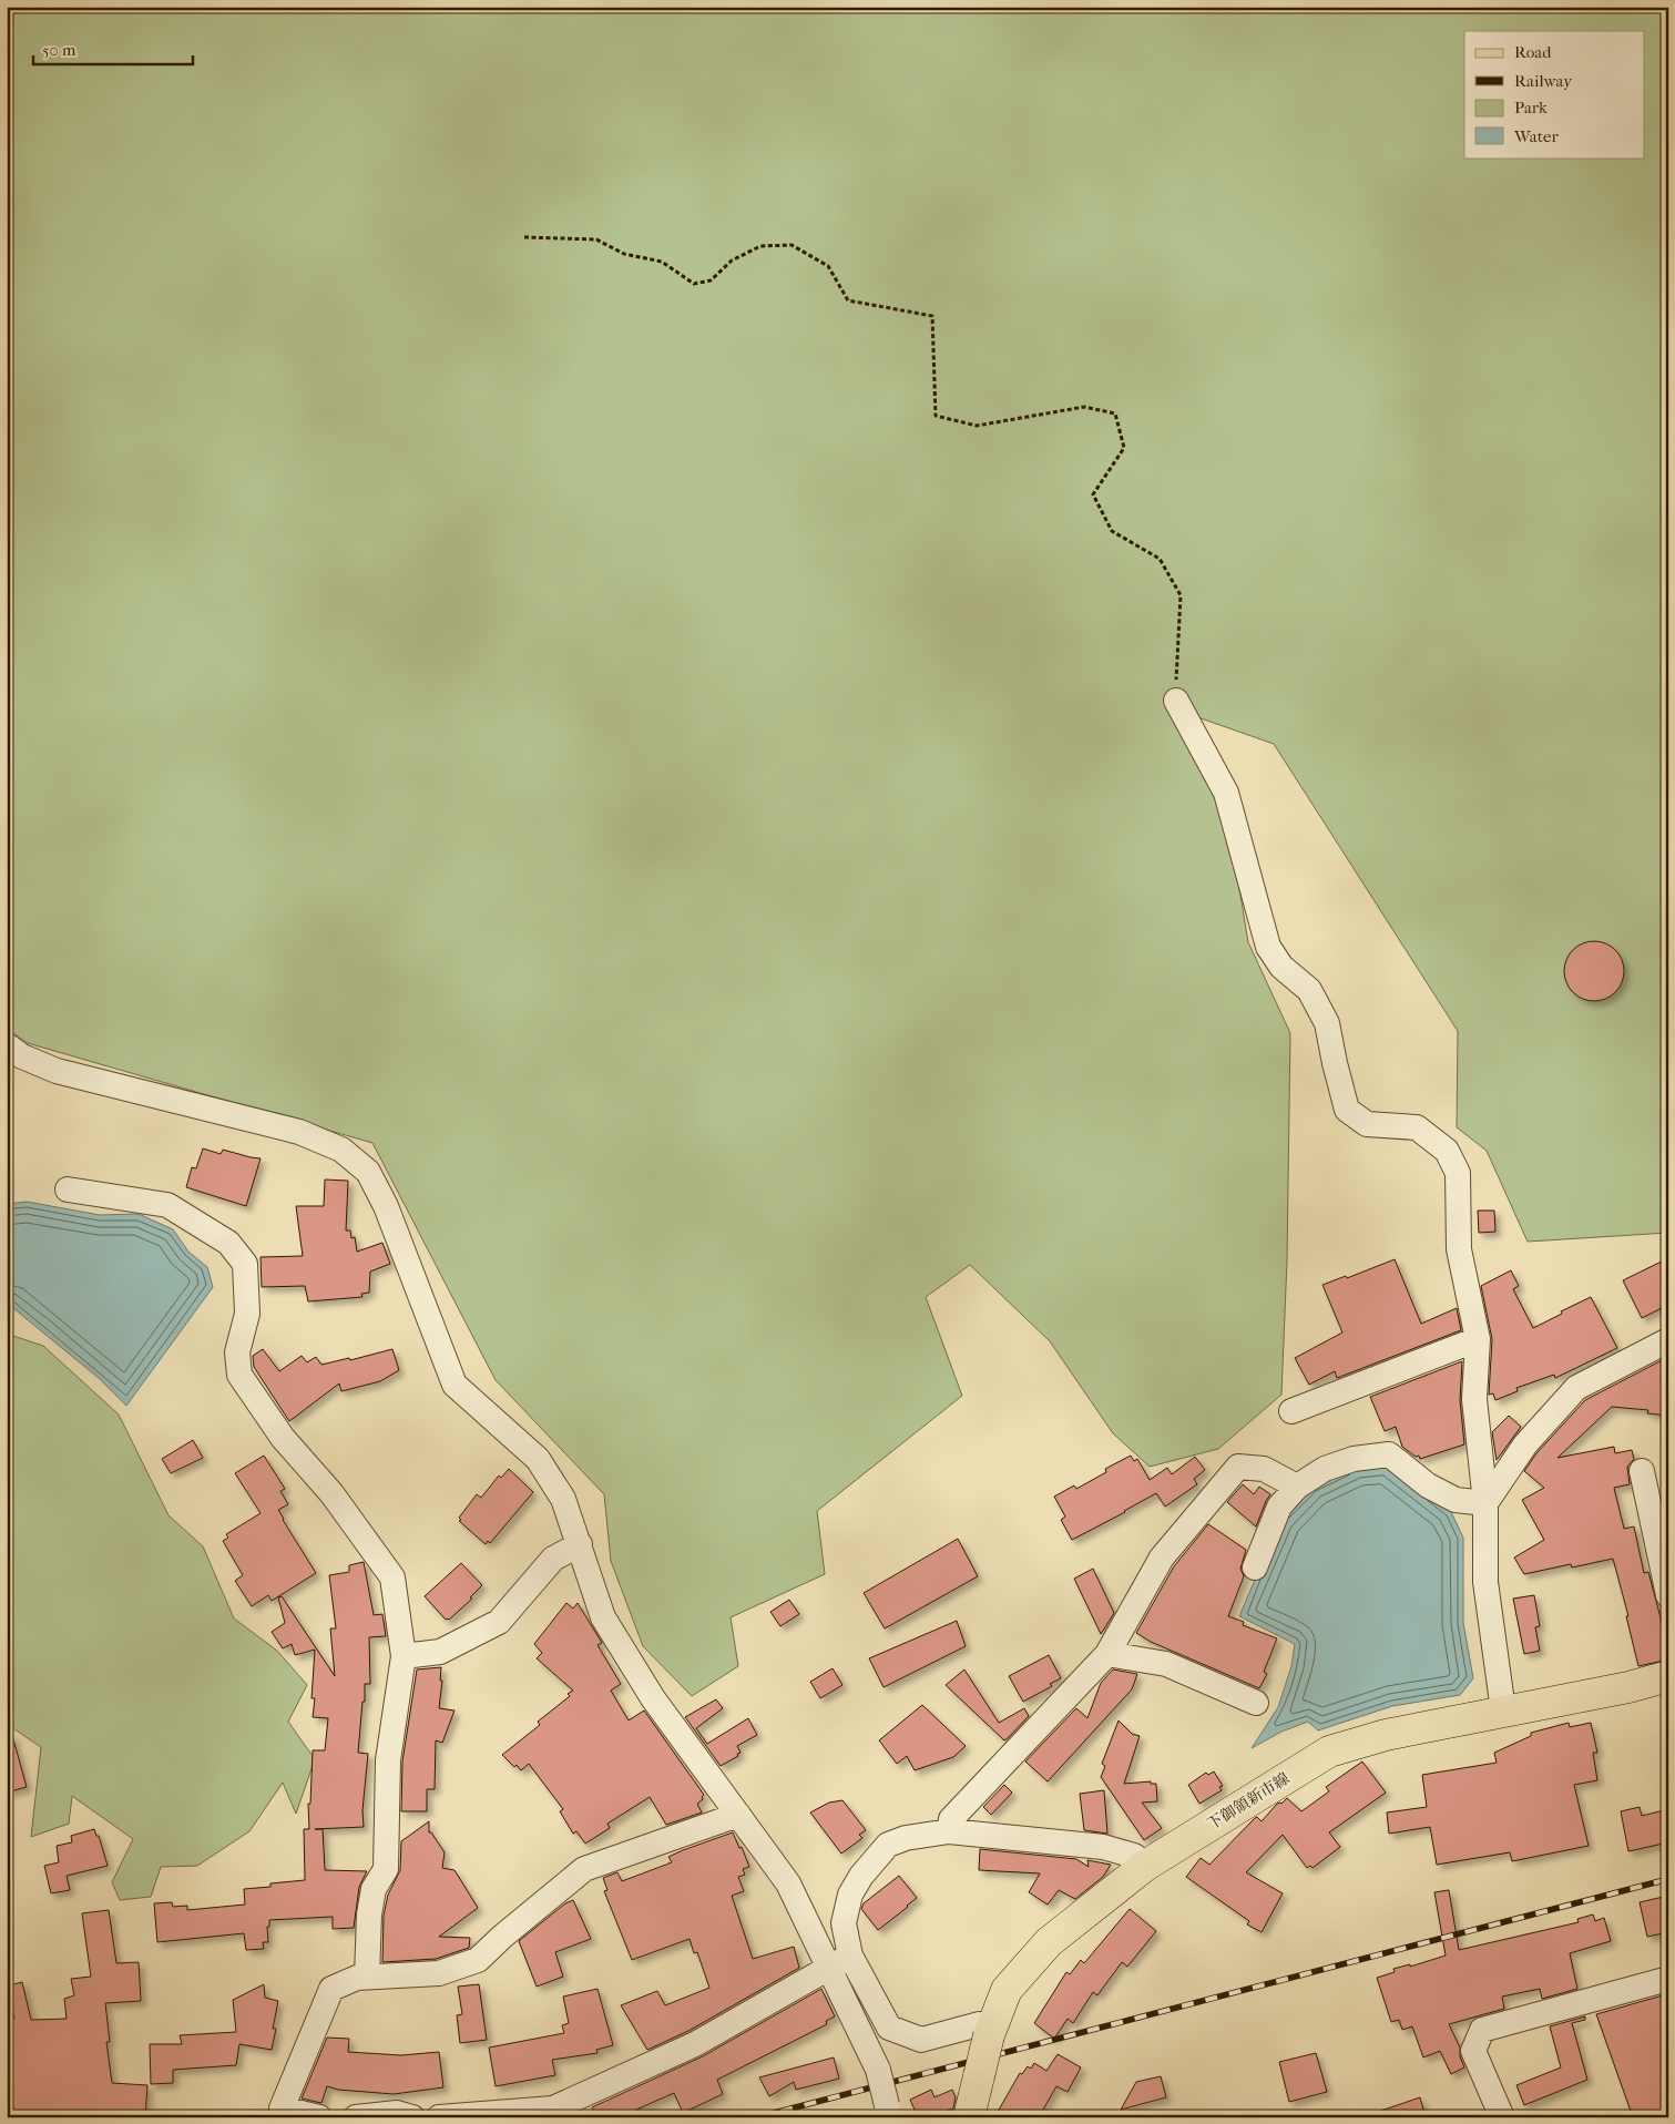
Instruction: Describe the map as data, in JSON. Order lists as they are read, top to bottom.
{
  "streets": {
    "main road": ["下御領新市線"]
  },
  "legend": [
    "Road",
    "Railway",
    "Park",
    "Water"
  ],
  "scale_bar": "50 m"
}
